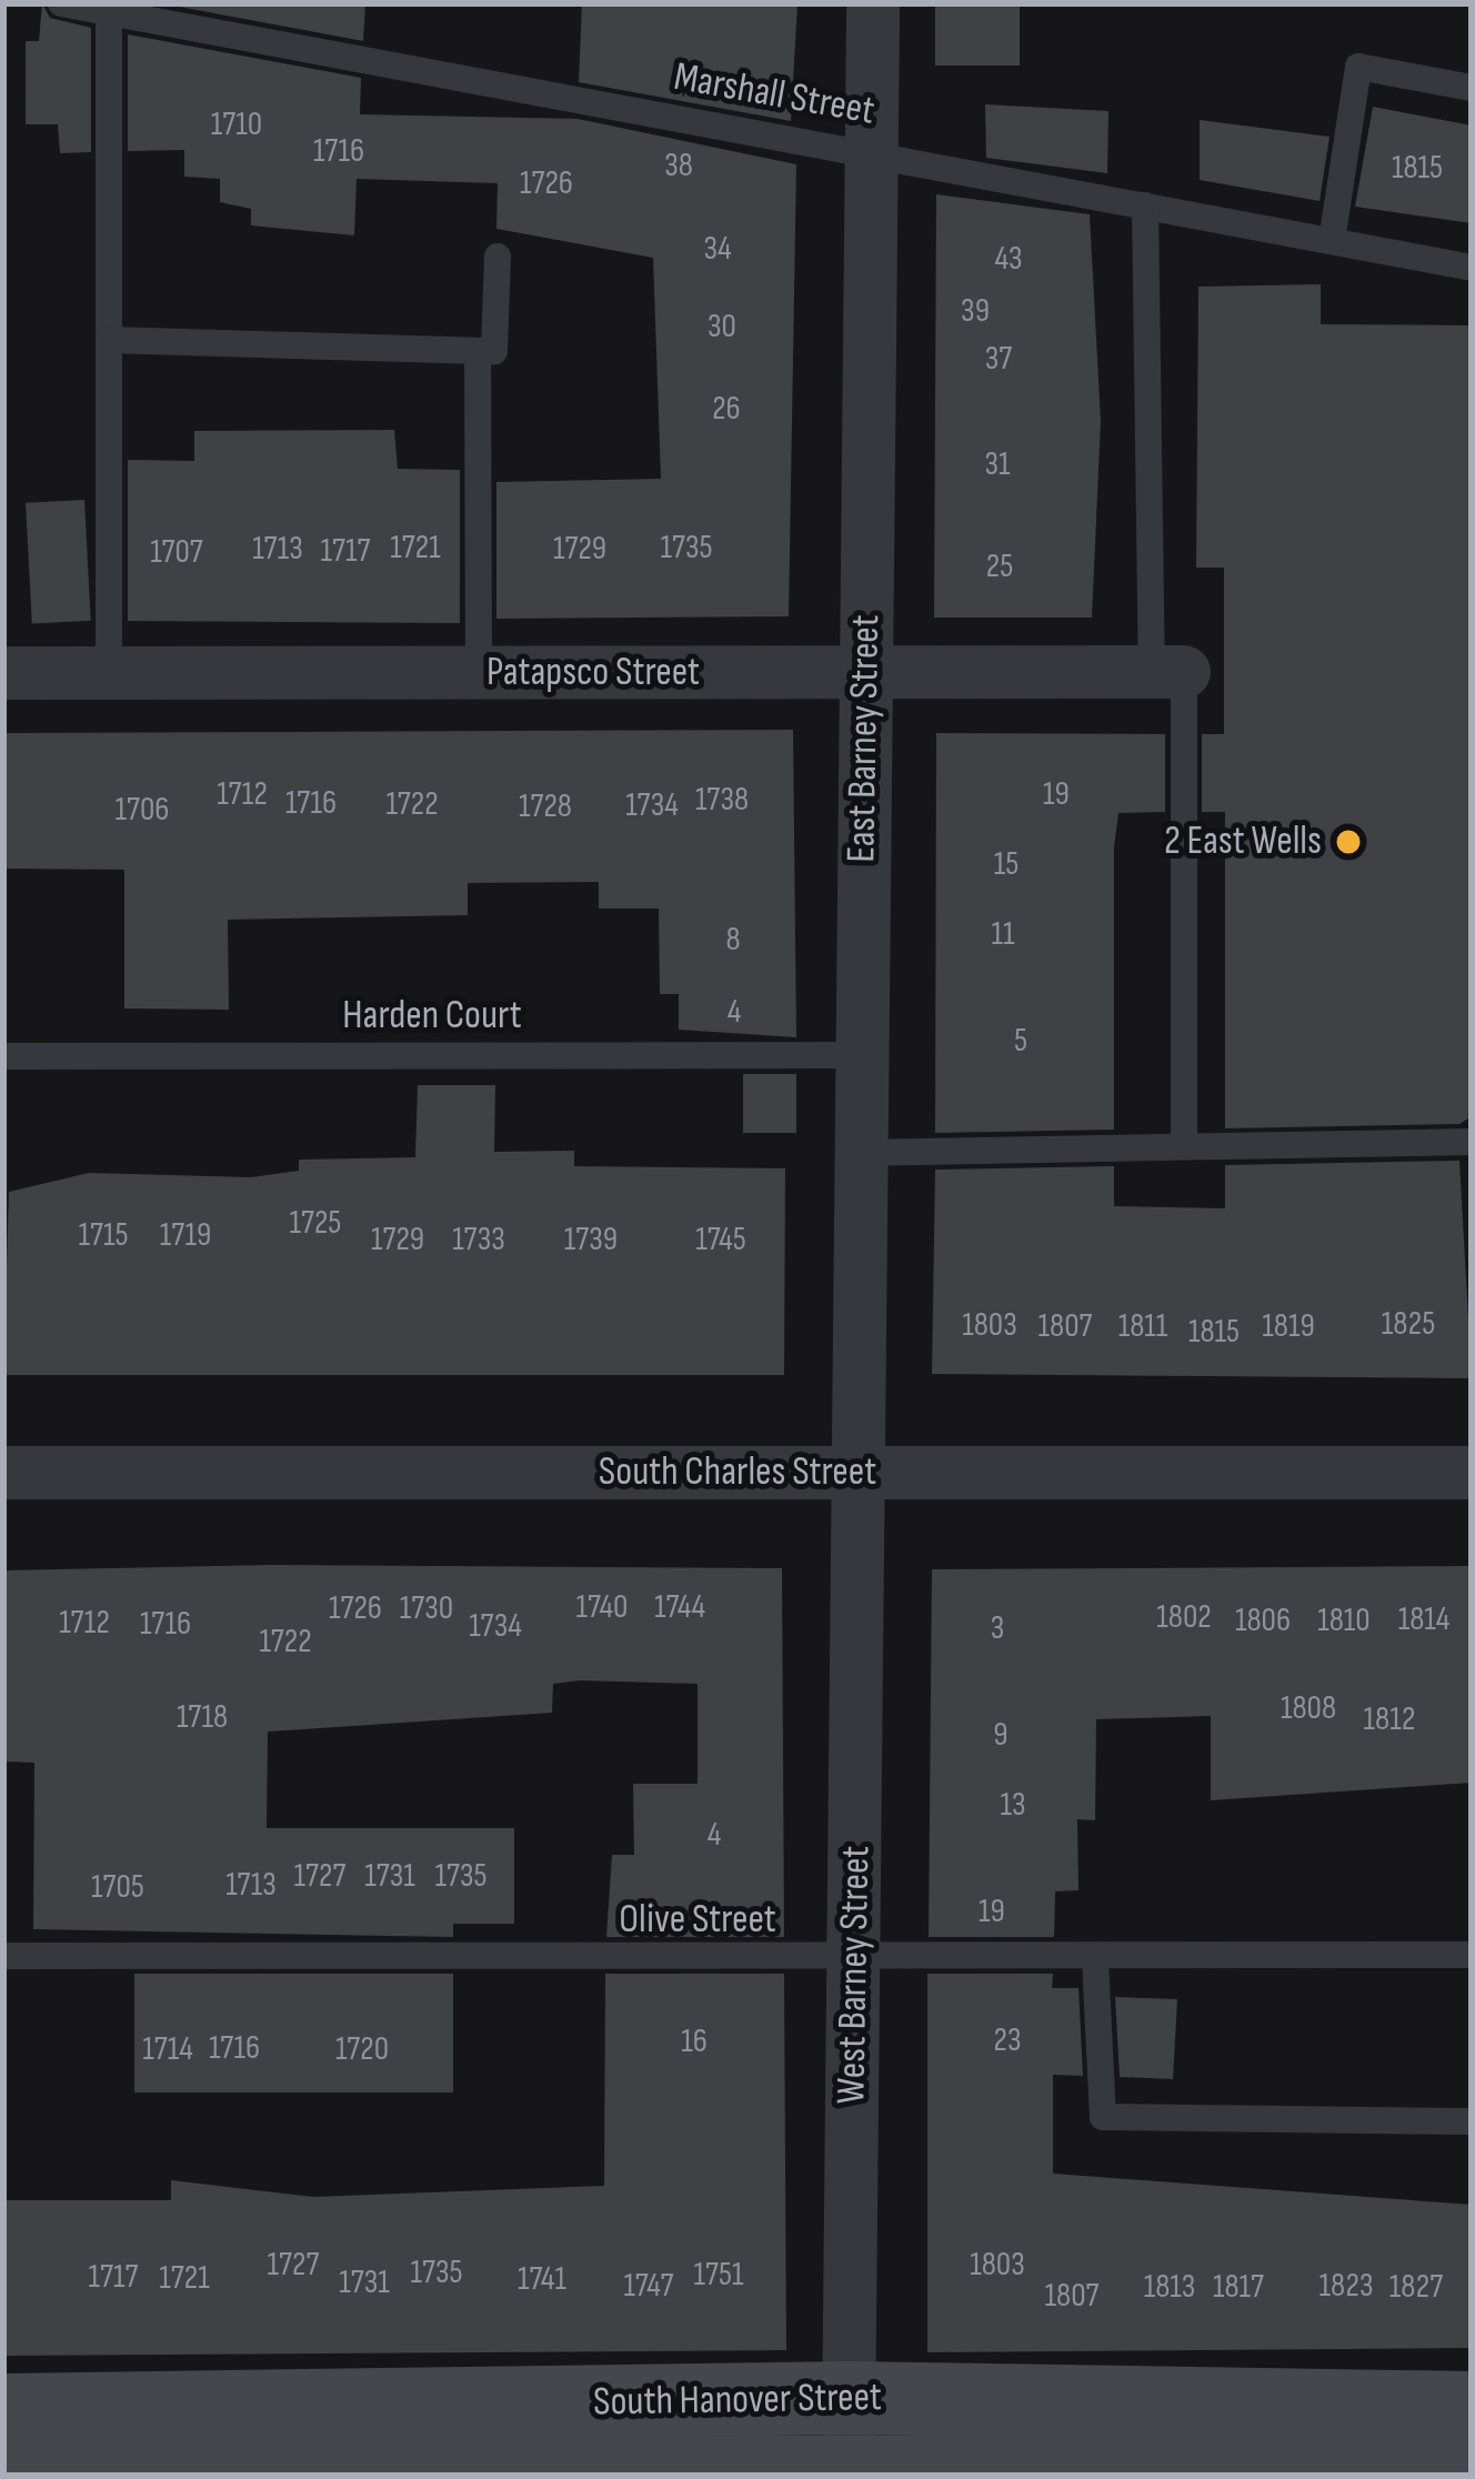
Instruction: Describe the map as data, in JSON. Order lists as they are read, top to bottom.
{
  "streets": {
    "main road": ["South Hanover Street"],
    "street": [
      "Patapsco Street",
      "East Barney Street",
      "South Charles Street",
      "West Barney Street"
    ],
    "lane": ["Marshall Street", "Harden Court", "Olive Street"]
  },
  "crossings": [
    ["Marshall Street", "East Barney Street"],
    ["Patapsco Street", "East Barney Street"],
    ["East Barney Street", "Harden Court"],
    ["East Barney Street", "South Charles Street"],
    ["East Barney Street", "West Barney Street"],
    ["South Charles Street", "West Barney Street"],
    ["Olive Street", "West Barney Street"],
    ["West Barney Street", "South Hanover Street"]
  ],
  "places": ["2 East Wells"],
  "house_numbers": [
    "1710",
    "1716",
    "38",
    "1815",
    "1726",
    "34",
    "43",
    "39",
    "30",
    "37",
    "26",
    "31",
    "1721",
    "1735",
    "1713",
    "1729",
    "1717",
    "1707",
    "25",
    "1712",
    "19",
    "1738",
    "1716",
    "1722",
    "1734",
    "1728",
    "1706",
    "15",
    "11",
    "8",
    "4",
    "5",
    "1725",
    "1715",
    "1719",
    "1729",
    "1733",
    "1739",
    "1745",
    "1825",
    "1803",
    "1807",
    "1811",
    "1819",
    "1815",
    "1740",
    "1744",
    "1726",
    "1730",
    "1802",
    "1814",
    "1806",
    "1810",
    "1712",
    "1716",
    "1734",
    "3",
    "1722",
    "1808",
    "1718",
    "1812",
    "9",
    "13",
    "4",
    "1727",
    "1731",
    "1735",
    "1713",
    "1705",
    "19",
    "23",
    "16",
    "1716",
    "1714",
    "1720",
    "1727",
    "1803",
    "1735",
    "1751",
    "1717",
    "1721",
    "1741",
    "1731",
    "1747",
    "1823",
    "1813",
    "1817",
    "1827",
    "1807"
  ]
}
